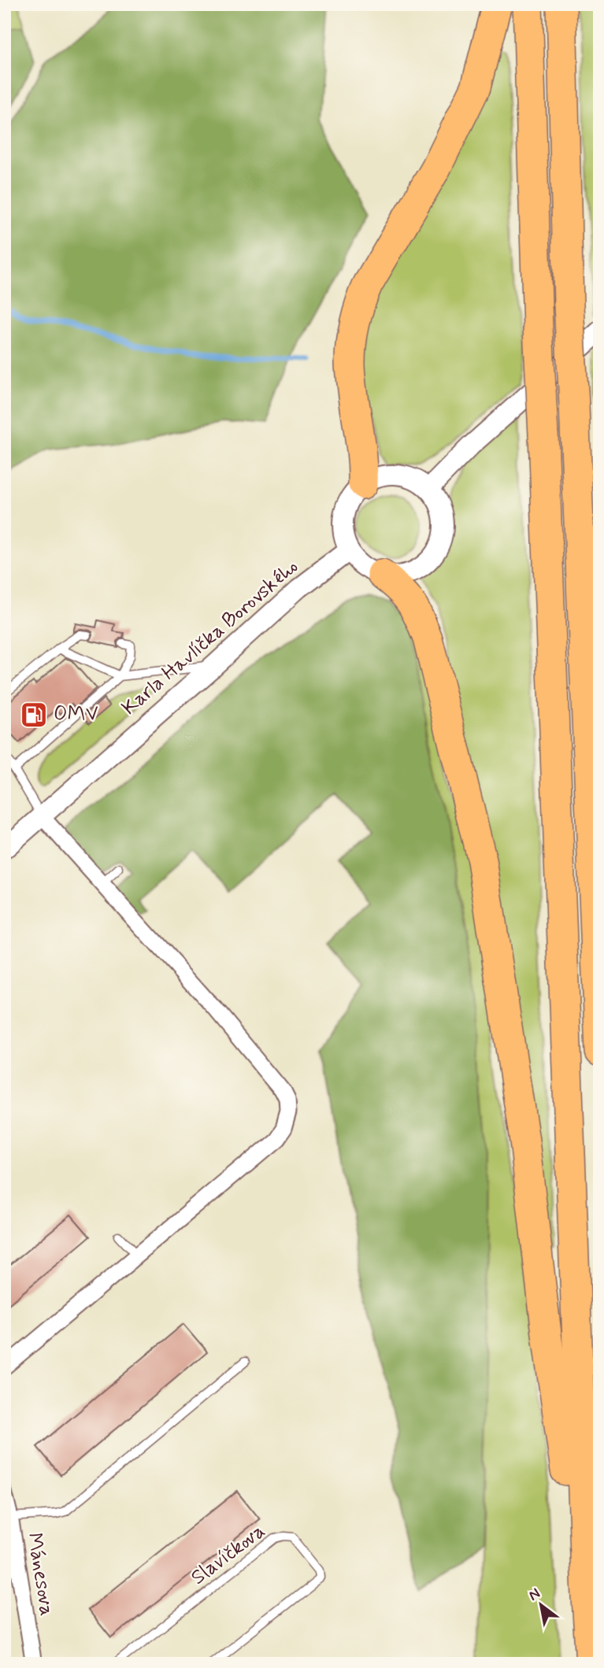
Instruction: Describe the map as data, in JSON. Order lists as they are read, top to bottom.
{
  "streets": {
    "street": ["Karla Havlíčka Borovského", "Mánesova"],
    "lane": ["Slavíčkova"]
  },
  "places": {
    "fuel station": ["OMV"]
  },
  "north": "top left"
}
